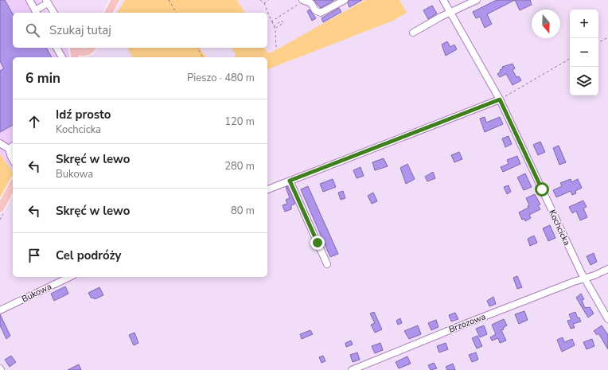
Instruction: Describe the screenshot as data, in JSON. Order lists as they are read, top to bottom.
{
  "streets": {
    "street": ["Kochcicka", "Bukowa", "Brzozowa"]
  },
  "crossings": [
    ["Kochcicka", "Brzozowa"]
  ],
  "north": "bottom",
  "page": {
    "map_buttons": ["+", "−"],
    "search": "Szukaj tutaj",
    "heading": ["6 min", "Pieszo · 480 m"],
    "list": [
      ["Idź prosto", "Kochcicka", "120 m"],
      ["Skręć w lewo", "Bukowa", "280 m"],
      ["Skręć w lewo", "80 m"],
      "Cel podróży"
    ]
  }
}
